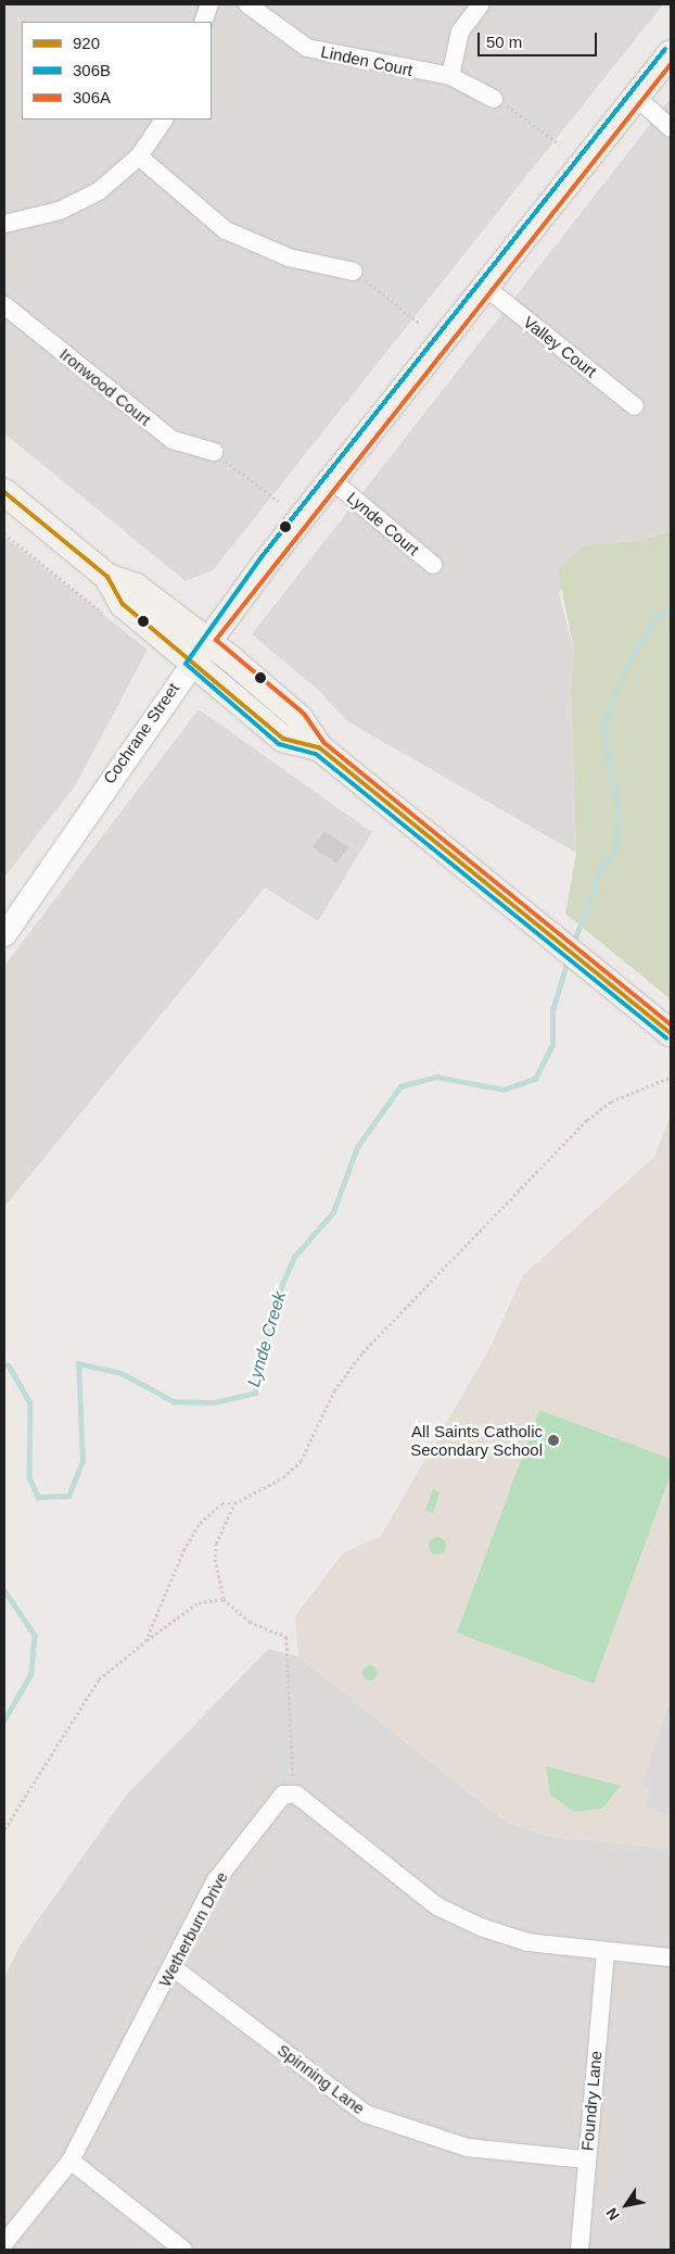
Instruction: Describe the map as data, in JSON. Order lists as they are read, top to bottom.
{
  "streets": {
    "main road": ["Cochrane Street"],
    "street": [
      "Linden Court",
      "Valley Court",
      "Ironwood Court",
      "Lynde Court",
      "Wetherburn Drive",
      "Spinning Lane",
      "Foundry Lane"
    ]
  },
  "crossings": [
    ["Valley Court", "Cochrane Street"],
    ["Lynde Court", "Cochrane Street"],
    ["Wetherburn Drive", "Spinning Lane"],
    ["Spinning Lane", "Foundry Lane"]
  ],
  "water": ["Lynde Creek"],
  "places": ["All Saints Catholic Secondary School"],
  "lines": ["transit line 306B", "transit line 306A", "transit line 920"],
  "legend": ["920", "306B", "306A"],
  "scale_bar": "50 m",
  "north": "bottom left"
}
